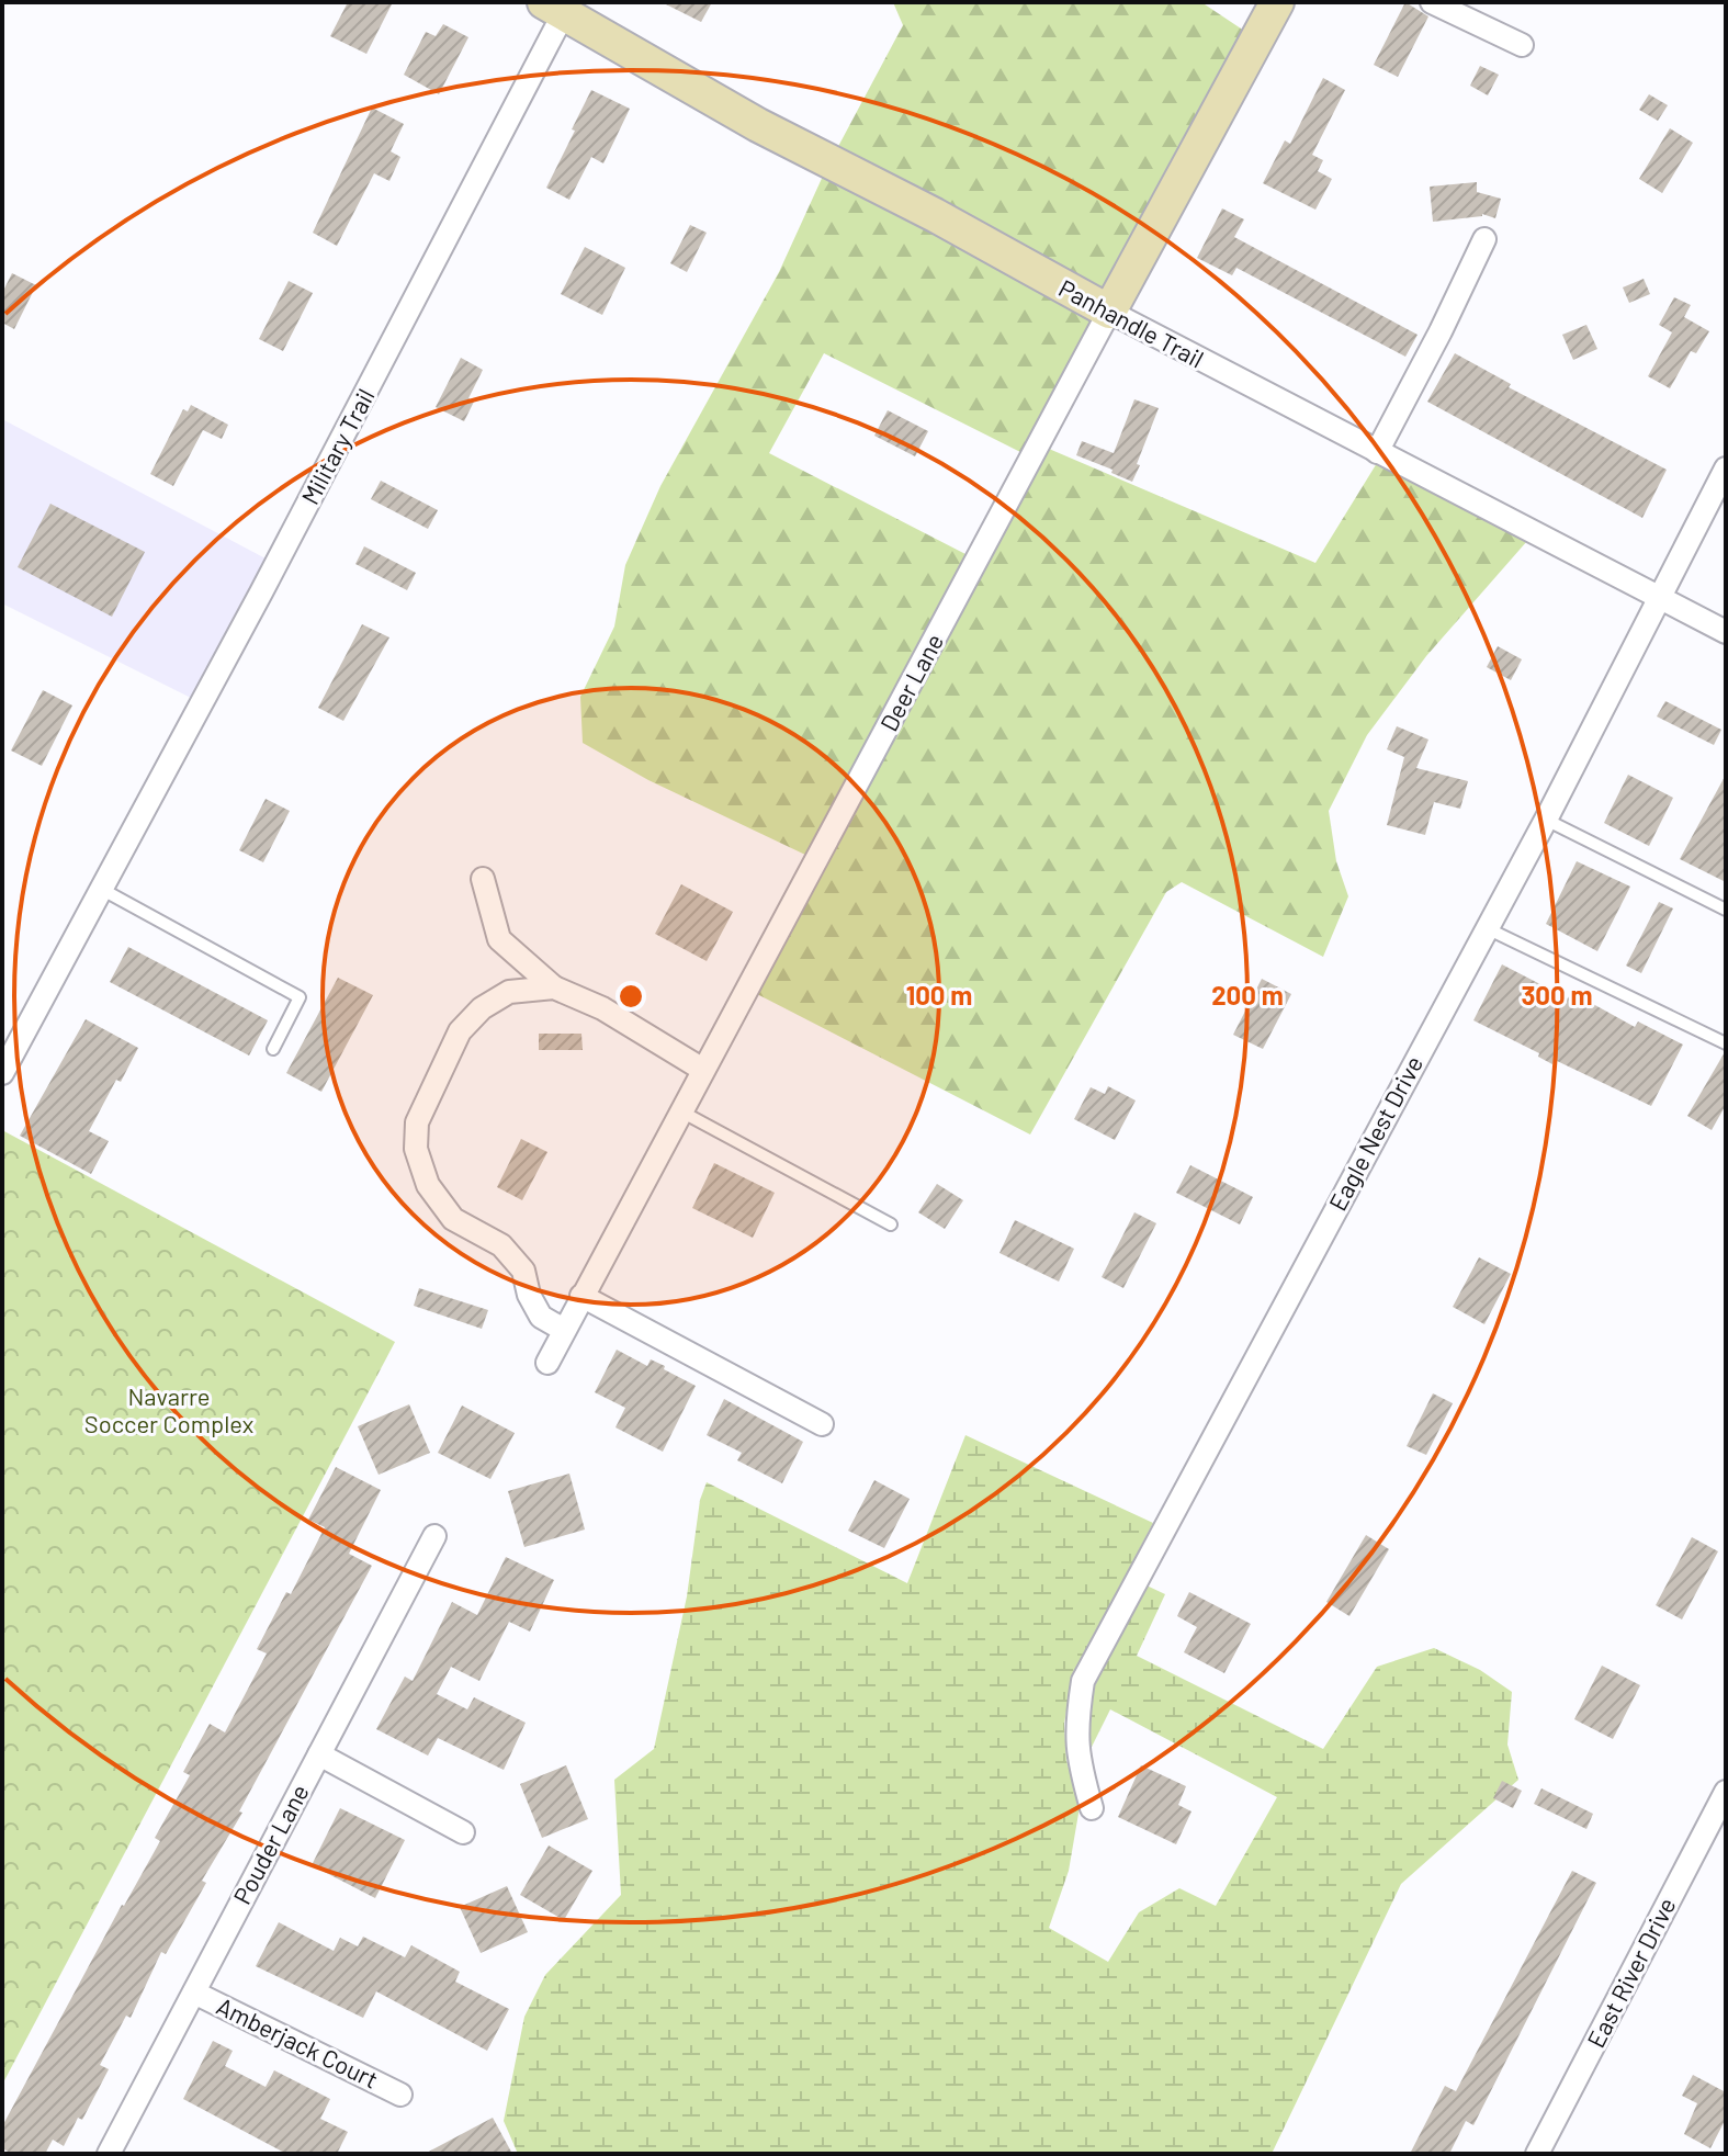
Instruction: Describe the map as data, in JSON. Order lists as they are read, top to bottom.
{
  "streets": {
    "street": [
      "Panhandle Trail",
      "Military Trail",
      "Deer Lane",
      "Eagle Nest Drive",
      "Pouder Lane",
      "East River Drive",
      "Amberjack Court"
    ]
  },
  "crossings": [
    ["Panhandle Trail", "Military Trail"],
    ["Panhandle Trail", "Deer Lane"],
    ["Panhandle Trail", "Eagle Nest Drive"],
    ["Pouder Lane", "Amberjack Court"]
  ],
  "parks": ["Navarre Soccer Complex"],
  "rings": ["100 m", "200 m", "300 m"]
}
